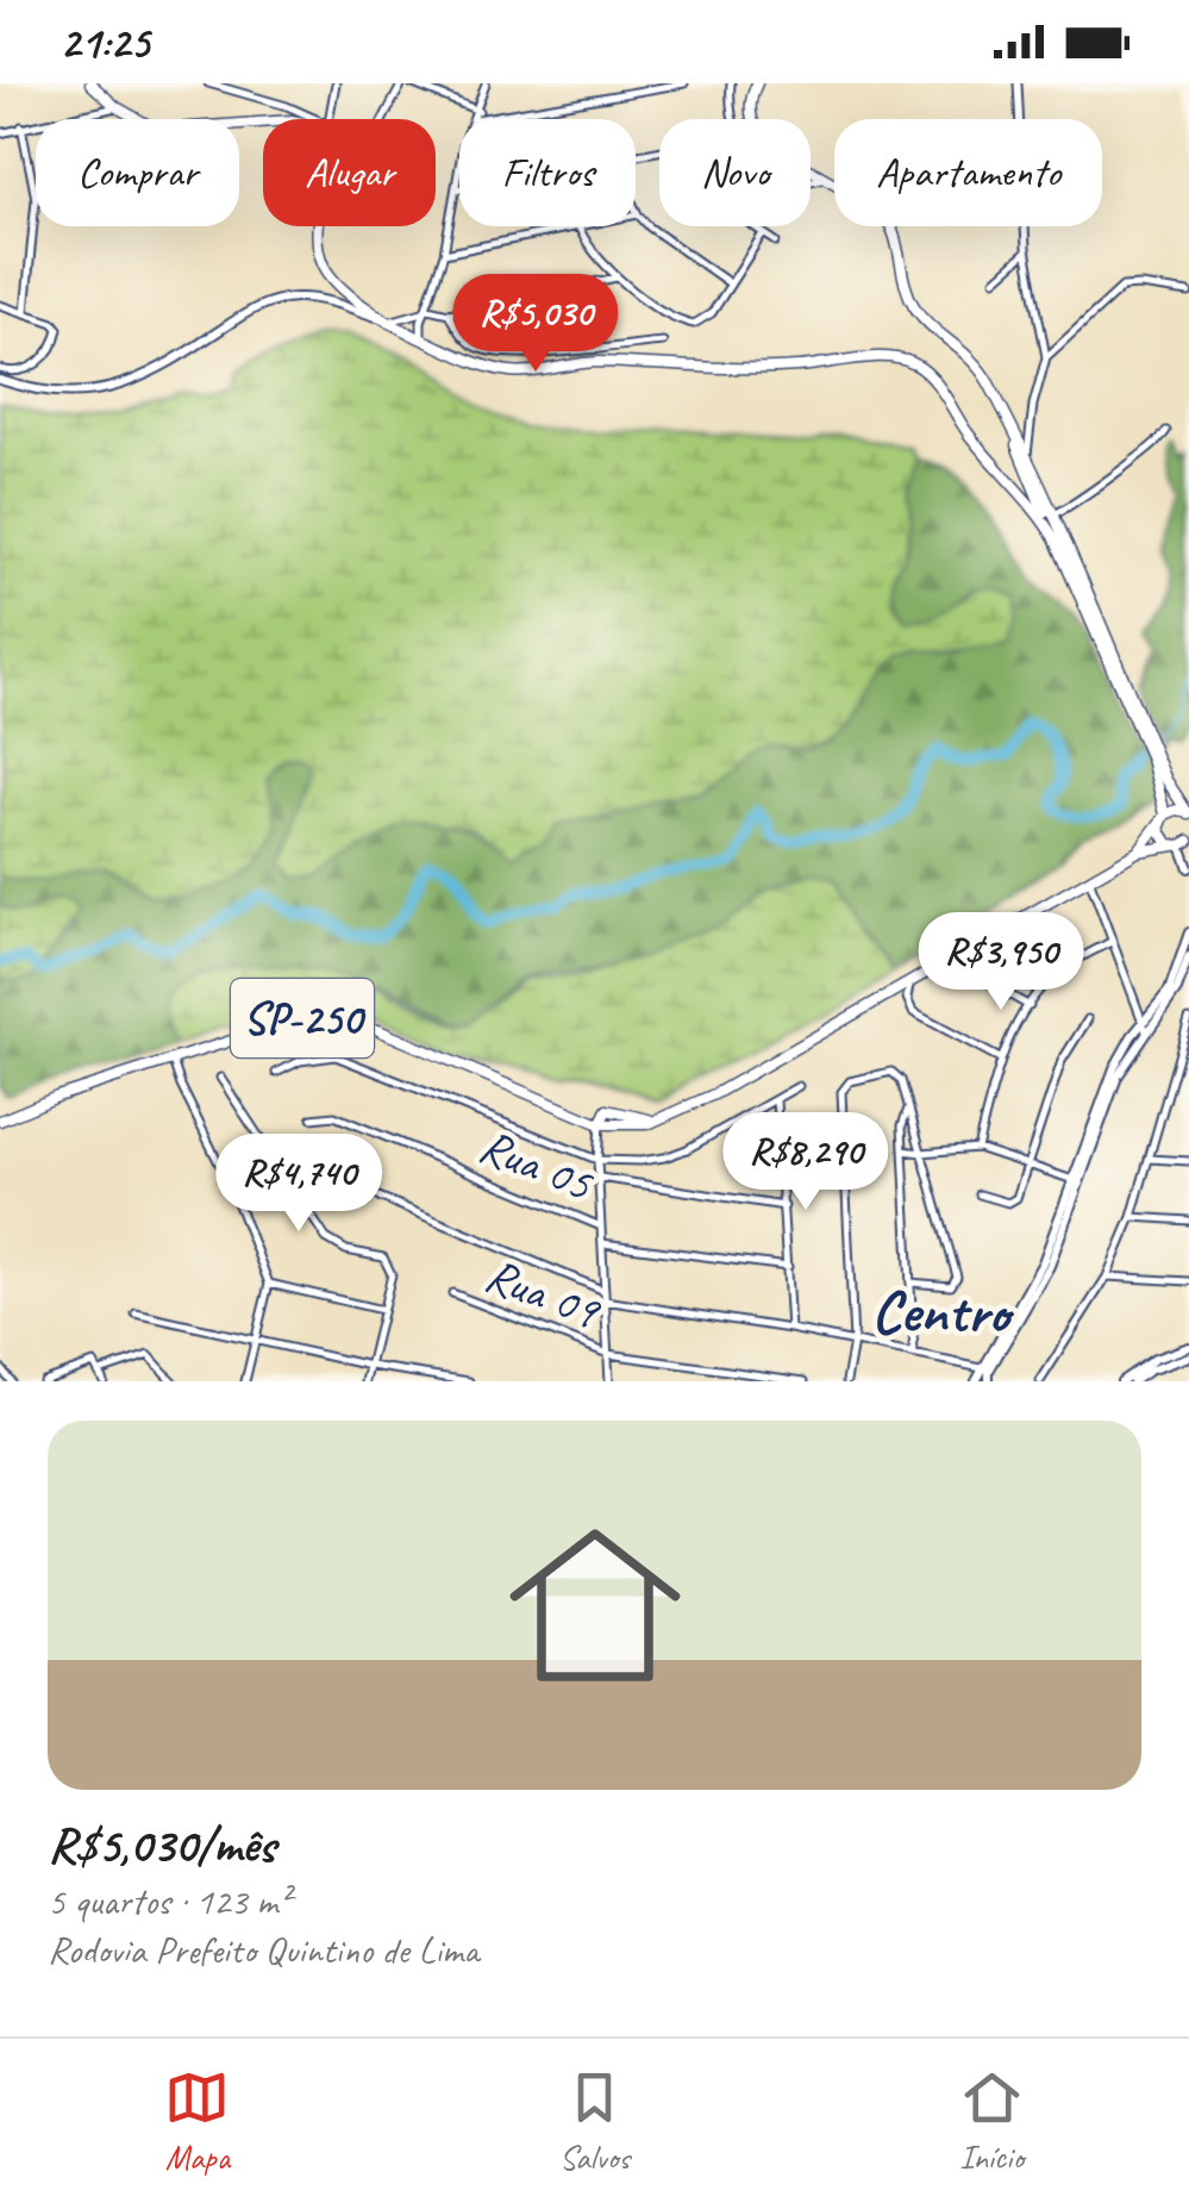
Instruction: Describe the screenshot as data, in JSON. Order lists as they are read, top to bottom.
{
  "streets": {
    "main road": ["SP-250"],
    "street": ["Rua 05", "Rua 09"]
  },
  "districts": ["Centro"],
  "page": {
    "status": "21:25",
    "chip": [
      "Comprar",
      "Alugar",
      "Filtros",
      "Novo",
      "Apartamento"
    ],
    "price": [
      "R$5,030",
      "R$3,950",
      "R$8,290",
      "R$4,740"
    ],
    "list": [
      {
        "name": "R$5,030/mês",
        "note": "5 quartos · 123 m² · Rodovia Prefeito Quintino de Lima"
      }
    ],
    "tabs": ["Mapa", "Salvos", "Início"]
  }
}
